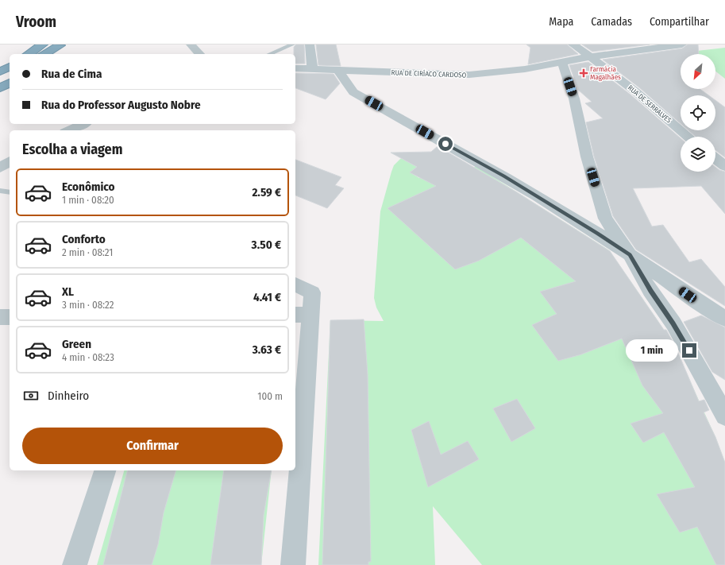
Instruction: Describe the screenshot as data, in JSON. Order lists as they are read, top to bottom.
{
  "streets": {
    "street": ["RUA DE CIRÍACO CARDOSO", "RUA DE SERRALVES"]
  },
  "crossings": [
    ["RUA DE CIRÍACO CARDOSO", "RUA DE SERRALVES"]
  ],
  "places": {
    "health": ["Farmácia Magalhães"]
  },
  "north": "bottom left",
  "page": {
    "header": "Vroom",
    "nav": ["Mapa", "Camadas", "Compartilhar"],
    "banner": ["Rua de Cima", "Rua do Professor Augusto Nobre"],
    "heading": "Escolha a viagem",
    "list": [
      {
        "name": "Econômico",
        "note": "1 min · 08:20",
        "value": "2.59 €"
      },
      {
        "name": "Conforto",
        "note": "2 min · 08:21",
        "value": "3.50 €"
      },
      {
        "name": "XL",
        "note": "3 min · 08:22",
        "value": "4.41 €"
      },
      {
        "name": "Green",
        "note": "4 min · 08:23",
        "value": "3.63 €"
      }
    ],
    "bubble": "1 min",
    "pay": ["Dinheiro", "100 m"],
    "buttons": "Confirmar"
  }
}
